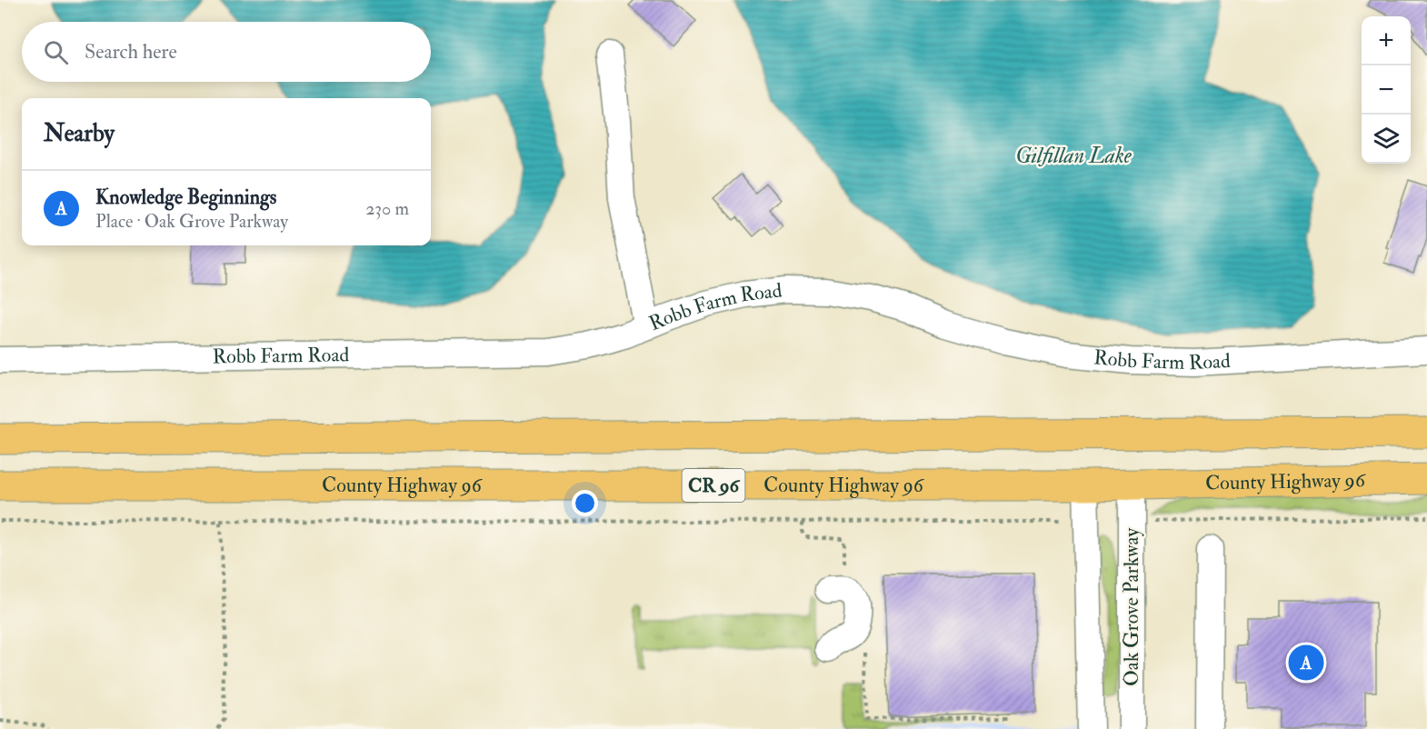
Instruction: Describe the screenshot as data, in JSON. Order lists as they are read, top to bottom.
{
  "streets": {
    "main road": ["County Highway 96", "CR 96"],
    "street": ["Robb Farm Road", "Oak Grove Parkway"]
  },
  "crossings": [
    ["County Highway 96", "Oak Grove Parkway"]
  ],
  "water": ["Gilfillan Lake"],
  "page": {
    "map_buttons": ["+", "−"],
    "search": "Search here",
    "heading": "Nearby",
    "list": [
      {
        "mark": "A",
        "name": "Knowledge Beginnings",
        "note": "Place · Oak Grove Parkway",
        "value": "230 m"
      }
    ],
    "pins": "A"
  }
}
